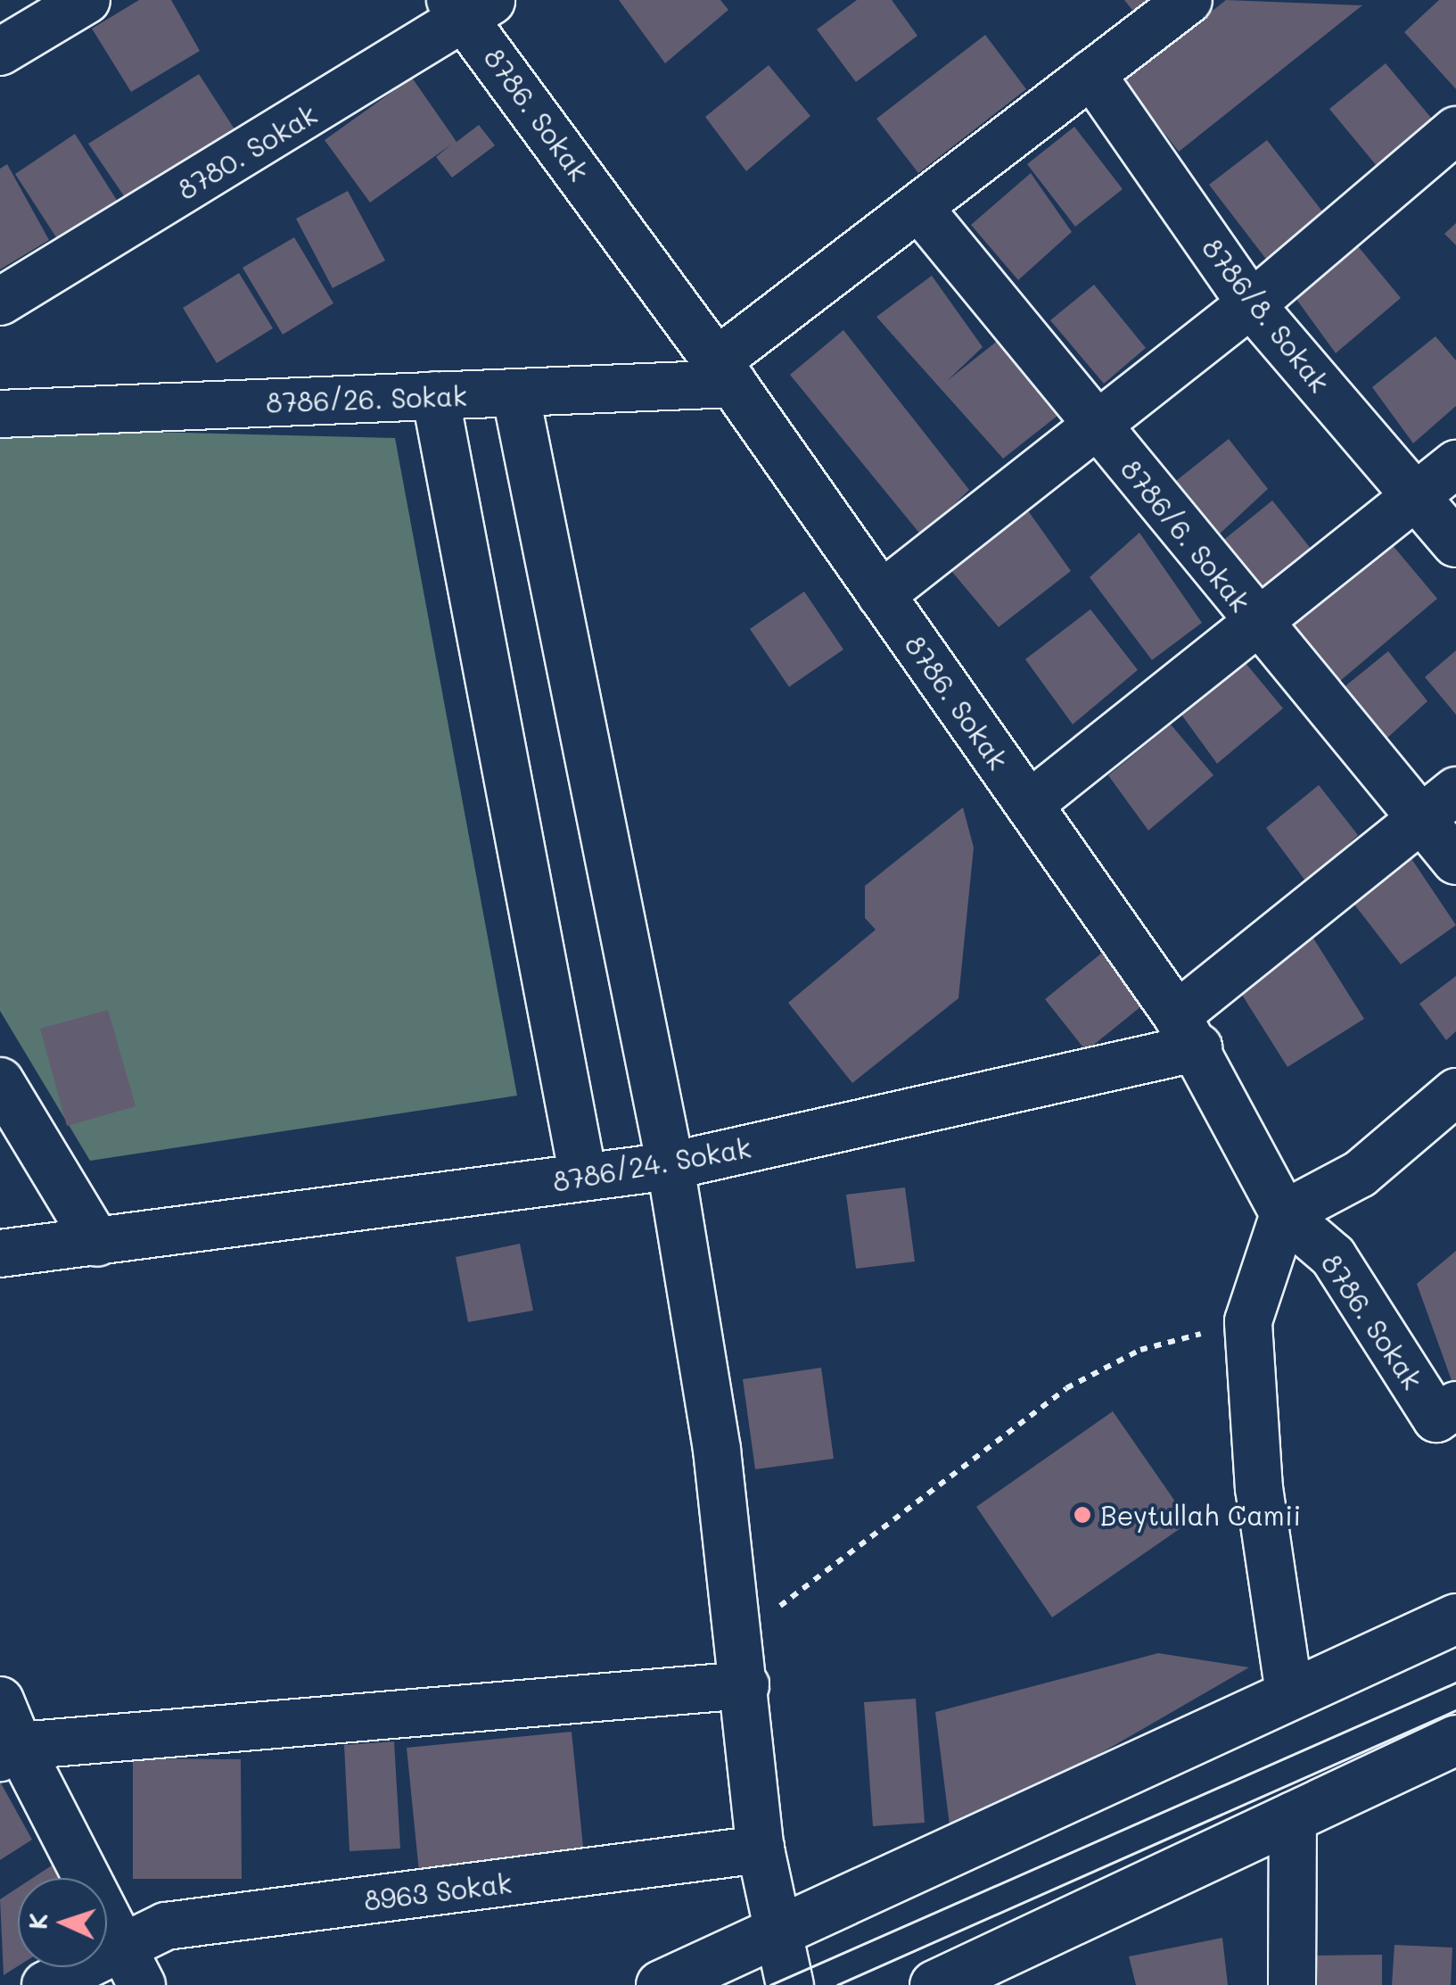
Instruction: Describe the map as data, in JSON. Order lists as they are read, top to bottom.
{
  "streets": {
    "street": [
      "8786. Sokak",
      "8780. Sokak",
      "8786/8. Sokak",
      "8786/26. Sokak",
      "8786/6. Sokak",
      "8786/24. Sokak",
      "8963 Sokak"
    ]
  },
  "crossings": [
    ["8786. Sokak", "8780. Sokak"],
    ["8786. Sokak", "8786/26. Sokak"],
    ["8786. Sokak", "8786/24. Sokak"]
  ],
  "places": ["Beytullah Camii"],
  "north": "left"
}
